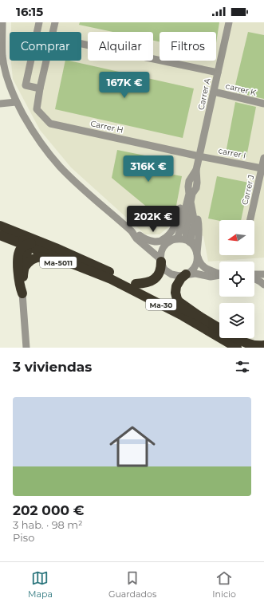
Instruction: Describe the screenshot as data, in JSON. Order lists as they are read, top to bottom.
{
  "streets": {
    "highway": ["Ma-5011", "Ma-30"],
    "street": [
      "carrer K",
      "Carrer A",
      "Carrer H",
      "carrer I",
      "Carrer J"
    ]
  },
  "crossings": [
    ["carrer K", "Carrer A"],
    ["Carrer A", "Carrer H"],
    ["Carrer A", "carrer I"],
    ["Carrer H", "carrer I"],
    ["carrer I", "Carrer J"],
    ["Ma-5011", "Ma-30"]
  ],
  "north": "left",
  "page": {
    "status": "16:15",
    "chip": ["Comprar", "Alquilar", "Filtros"],
    "price": ["167K €", "316K €", "202K €"],
    "heading": "3 viviendas",
    "list": [
      {
        "name": "202 000 €",
        "note": "3 hab. · 98 m² · Piso"
      }
    ],
    "tabs": ["Mapa", "Guardados", "Inicio"]
  }
}
